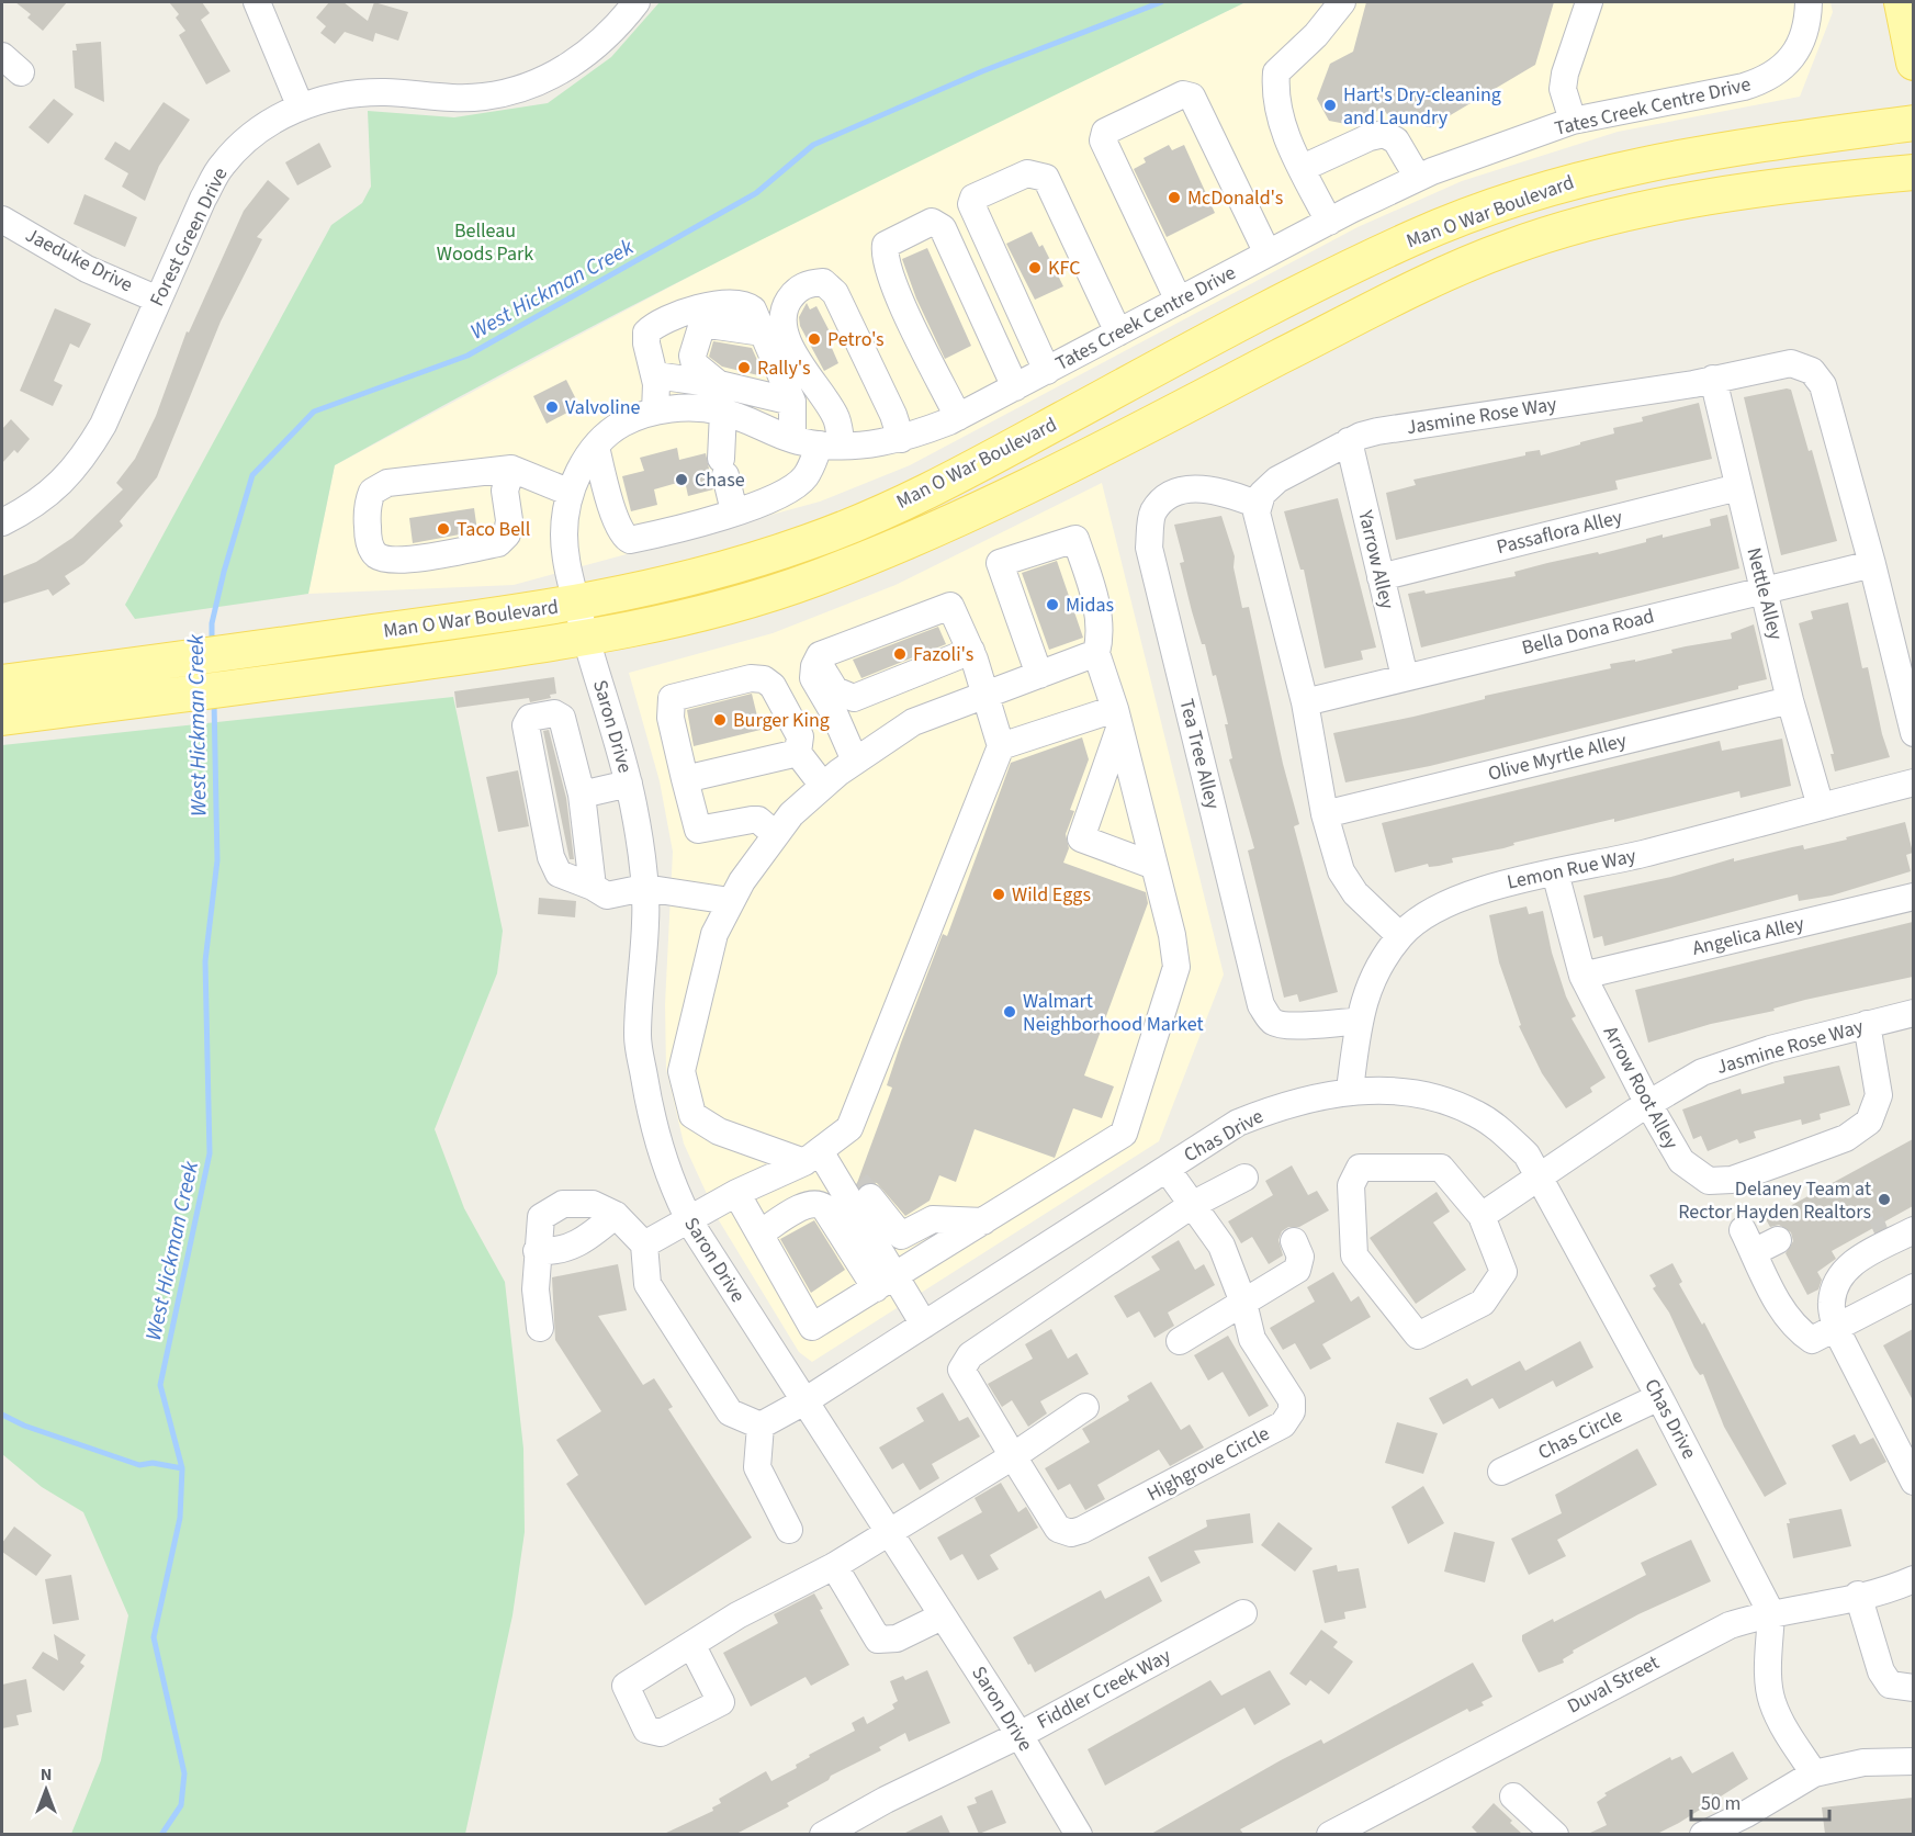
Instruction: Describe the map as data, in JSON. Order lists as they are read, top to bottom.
{
  "streets": {
    "main road": ["Man O War Boulevard"],
    "street": [
      "Tates Creek Centre Drive",
      "Forest Green Drive",
      "Jaeduke Drive",
      "Jasmine Rose Way",
      "Passaflora Alley",
      "Yarrow Alley",
      "Nettle Alley",
      "Bella Dona Road",
      "Saron Drive",
      "Tea Tree Alley",
      "Olive Myrtle Alley",
      "Lemon Rue Way",
      "Angelica Alley",
      "Arrow Root Alley",
      "Chas Drive",
      "Chas Circle",
      "Highgrove Circle",
      "Duval Street",
      "Fiddler Creek Way"
    ]
  },
  "crossings": [
    ["Tates Creek Centre Drive", "Man O War Boulevard"],
    ["Tates Creek Centre Drive", "Saron Drive"],
    ["Man O War Boulevard", "Saron Drive"],
    ["Forest Green Drive", "Jaeduke Drive"],
    ["Jasmine Rose Way", "Yarrow Alley"],
    ["Jasmine Rose Way", "Nettle Alley"],
    ["Jasmine Rose Way", "Bella Dona Road"],
    ["Jasmine Rose Way", "Tea Tree Alley"],
    ["Jasmine Rose Way", "Arrow Root Alley"],
    ["Jasmine Rose Way", "Chas Drive"],
    ["Passaflora Alley", "Yarrow Alley"],
    ["Passaflora Alley", "Nettle Alley"],
    ["Yarrow Alley", "Bella Dona Road"],
    ["Nettle Alley", "Bella Dona Road"],
    ["Nettle Alley", "Olive Myrtle Alley"],
    ["Nettle Alley", "Lemon Rue Way"],
    ["Saron Drive", "Chas Drive"],
    ["Saron Drive", "Fiddler Creek Way"],
    ["Tea Tree Alley", "Lemon Rue Way"],
    ["Lemon Rue Way", "Arrow Root Alley"],
    ["Lemon Rue Way", "Chas Drive"],
    ["Angelica Alley", "Arrow Root Alley"],
    ["Chas Drive", "Chas Circle"],
    ["Chas Drive", "Highgrove Circle"],
    ["Chas Drive", "Duval Street"]
  ],
  "water": ["West Hickman Creek"],
  "parks": ["Belleau Woods Park"],
  "places": [
    "Hart's Dry-cleaning and Laundry",
    "McDonald's",
    "KFC",
    "Petro's",
    "Rally's",
    "Valvoline",
    "Chase",
    "Taco Bell",
    "Midas",
    "Fazoli's",
    "Burger King",
    "Wild Eggs",
    "Walmart Neighborhood Market",
    "Delaney Team at Rector Hayden Realtors"
  ],
  "scale_bar": "50 m",
  "north": "top"
}
